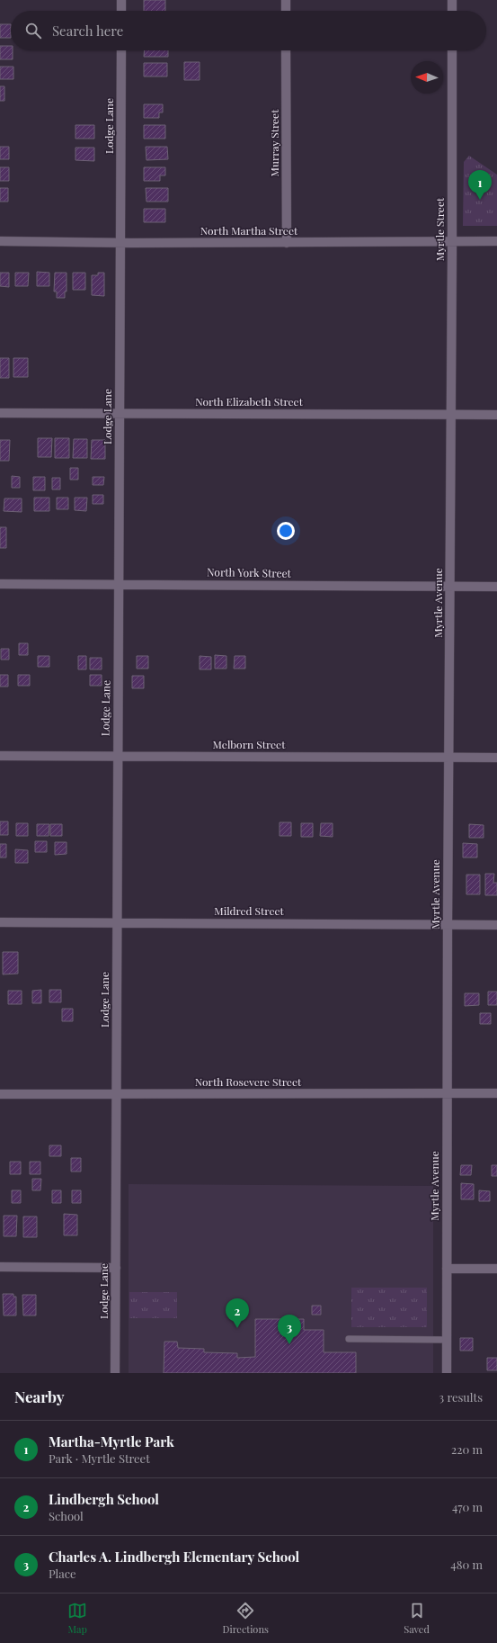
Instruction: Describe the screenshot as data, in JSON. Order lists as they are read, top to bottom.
{
  "streets": {
    "street": [
      "Lodge Lane",
      "Murray Street",
      "Myrtle Street",
      "North Martha Street",
      "North Elizabeth Street",
      "North York Street",
      "Myrtle Avenue",
      "Melborn Street",
      "Mildred Street",
      "North Rosevere Street"
    ]
  },
  "crossings": [
    ["Lodge Lane", "North Martha Street"],
    ["Lodge Lane", "North Elizabeth Street"],
    ["Lodge Lane", "North York Street"],
    ["Lodge Lane", "Melborn Street"],
    ["Lodge Lane", "Mildred Street"],
    ["Lodge Lane", "North Rosevere Street"],
    ["Murray Street", "North Martha Street"],
    ["Myrtle Street", "North Martha Street"],
    ["Myrtle Street", "North Elizabeth Street"],
    ["Myrtle Street", "Myrtle Avenue"],
    ["North Elizabeth Street", "Myrtle Avenue"],
    ["North York Street", "Myrtle Avenue"],
    ["Myrtle Avenue", "Melborn Street"],
    ["Myrtle Avenue", "Mildred Street"],
    ["Myrtle Avenue", "North Rosevere Street"]
  ],
  "north": "left",
  "page": {
    "search": "Search here",
    "pins": ["1", "2", "3"],
    "heading": ["Nearby", "3 results"],
    "list": [
      {
        "mark": "1",
        "name": "Martha-Myrtle Park",
        "note": "Park · Myrtle Street",
        "value": "220 m"
      },
      {
        "mark": "2",
        "name": "Lindbergh School",
        "note": "School",
        "value": "470 m"
      },
      {
        "mark": "3",
        "name": "Charles A. Lindbergh Elementary School",
        "note": "Place",
        "value": "480 m"
      }
    ],
    "nav": ["Map", "Directions", "Saved"]
  }
}
